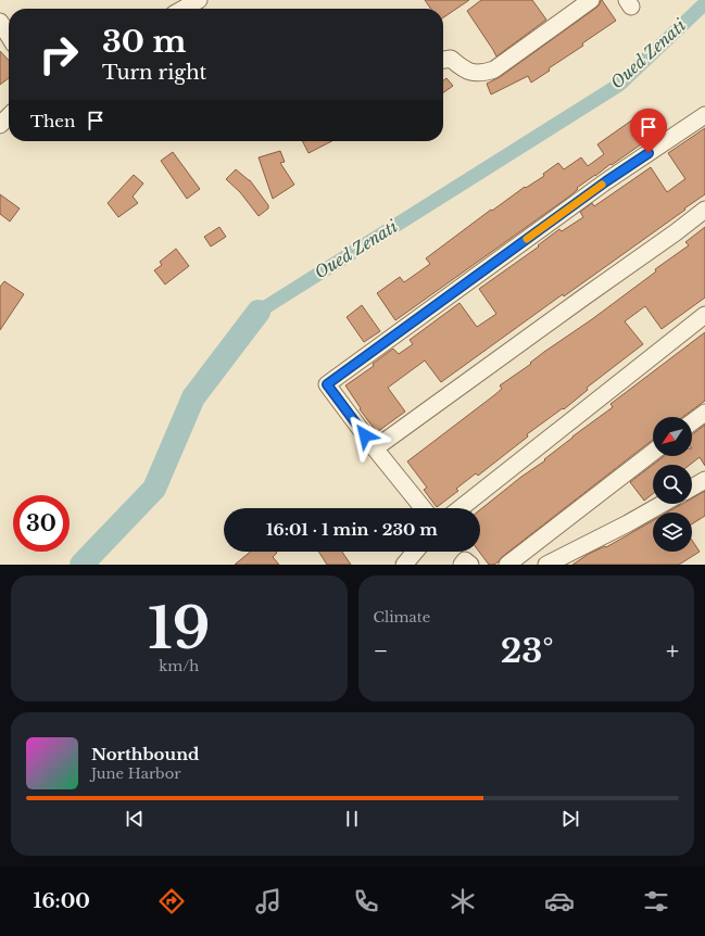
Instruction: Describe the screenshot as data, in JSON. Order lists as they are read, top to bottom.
{
  "water": ["Oued Zenati"],
  "north": "bottom left",
  "page": {
    "turn": ["30 m", "Turn right"],
    "then": "Then",
    "limit": "30",
    "trip": "16:01 · 1 min · 230 m",
    "tile": [
      ["19", "km/h"],
      "Climate"
    ],
    "heat": ["−", "23°", "+"],
    "song": ["Northbound", "June Harbor"],
    "tabs": "16:00"
  }
}
